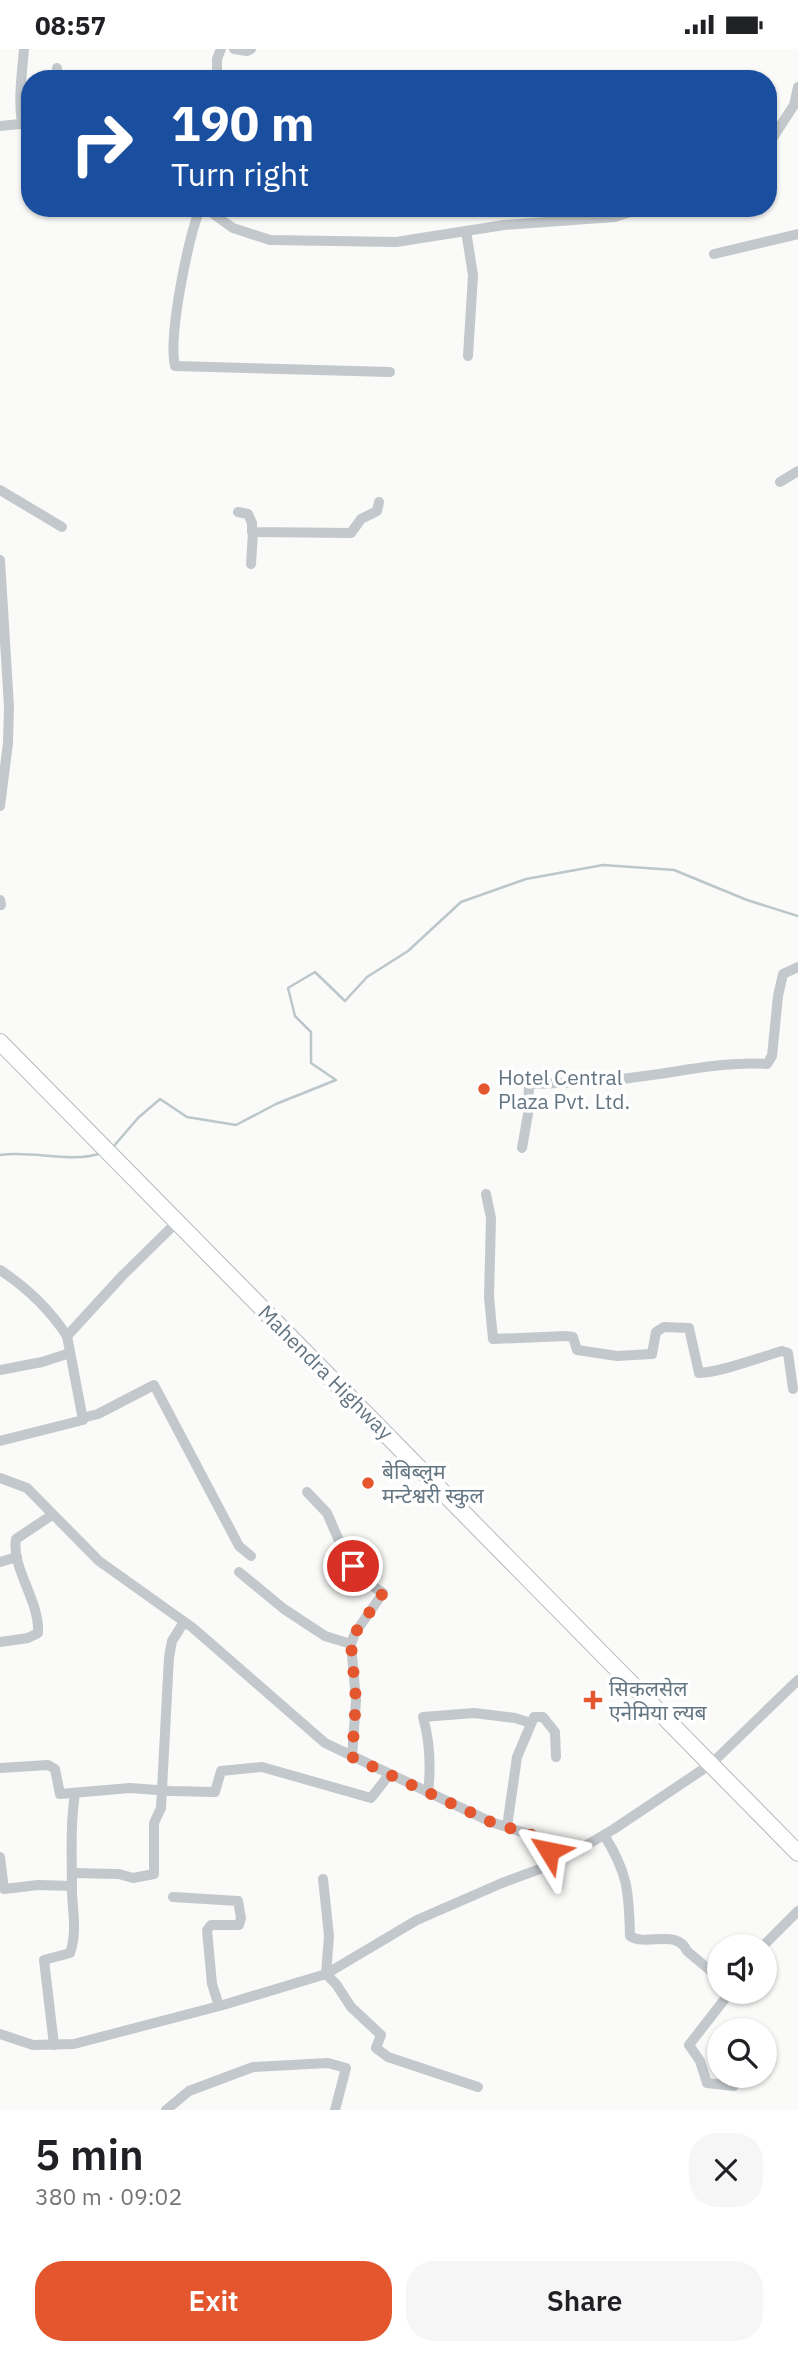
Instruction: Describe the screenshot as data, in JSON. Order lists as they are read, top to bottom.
{
  "streets": {
    "highway": ["Mahendra Highway"]
  },
  "places": {
    "other": ["Hotel Central Plaza Pvt. Ltd.", "बेबिब्लुम मन्टेश्वरी स्कुल"],
    "health": ["सिकलसेल एनेमिया ल्यब"]
  },
  "page": {
    "status": "08:57",
    "turn": ["190 m", "Turn right"],
    "heading": ["5 min", "380 m · 09:02"],
    "buttons": ["Exit", "Share"]
  }
}
